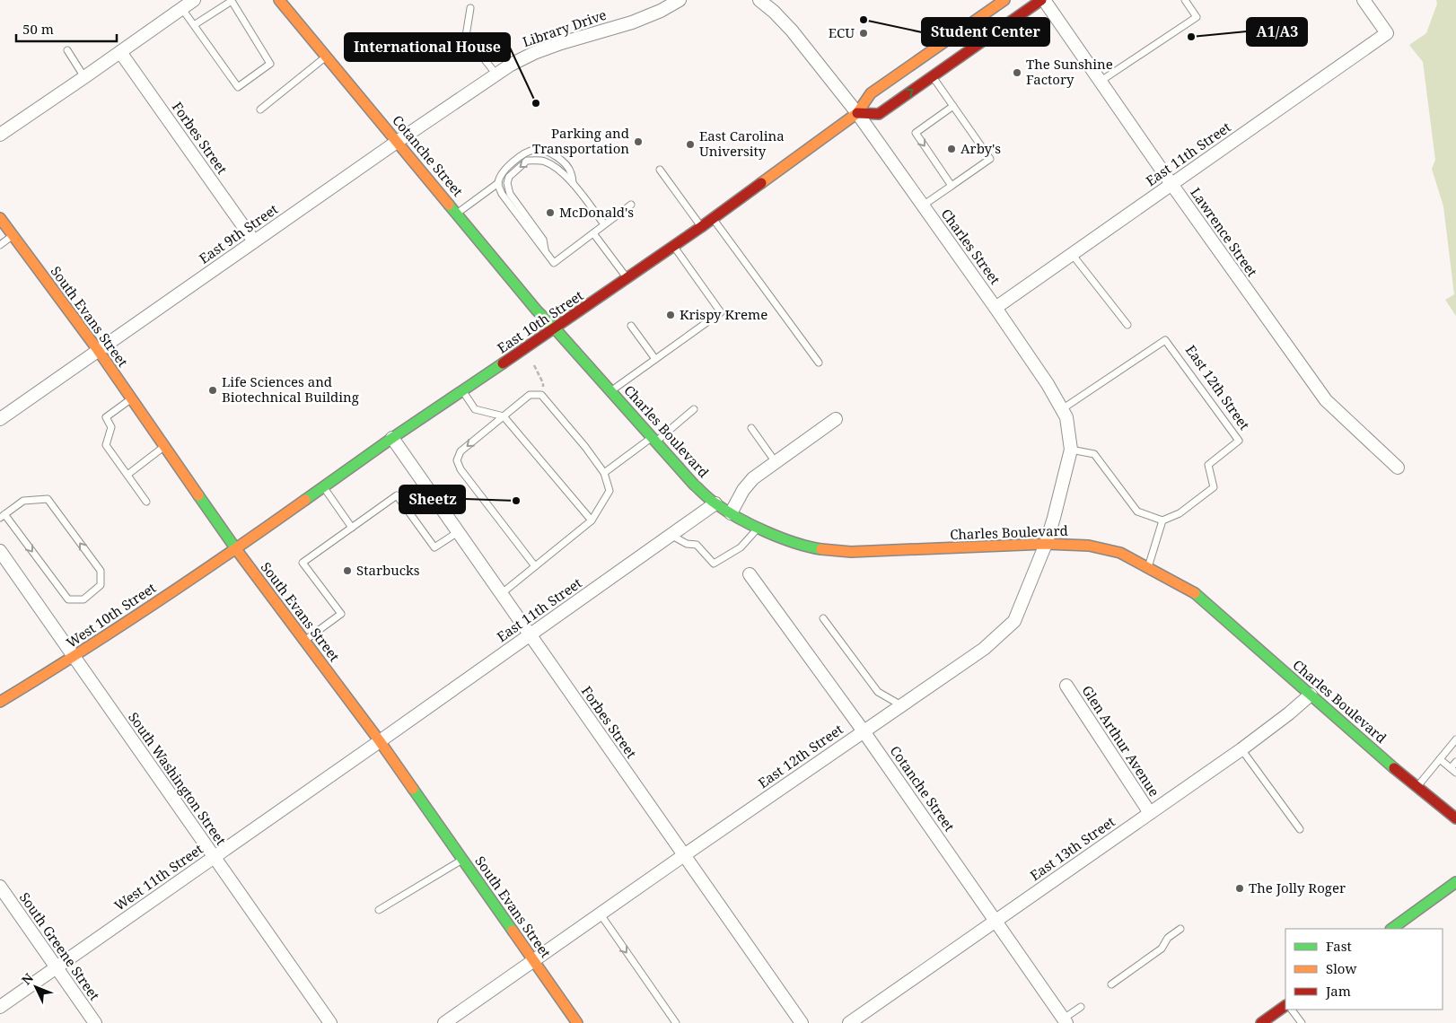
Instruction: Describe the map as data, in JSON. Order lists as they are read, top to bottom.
{
  "streets": {
    "main road": [
      "Cotanche Street",
      "South Evans Street",
      "East 10th Street",
      "Charles Boulevard",
      "West 10th Street"
    ],
    "street": [
      "Library Drive",
      "Forbes Street",
      "East 11th Street",
      "Lawrence Street",
      "East 9th Street",
      "Charles Street",
      "East 12th Street",
      "Glen Arthur Avenue",
      "South Washington Street",
      "East 13th Street",
      "West 11th Street",
      "South Greene Street"
    ]
  },
  "crossings": [
    ["Library Drive", "Cotanche Street"],
    ["Library Drive", "East 9th Street"],
    ["Forbes Street", "East 11th Street"],
    ["Forbes Street", "East 9th Street"],
    ["Forbes Street", "East 10th Street"],
    ["Forbes Street", "East 12th Street"],
    ["East 11th Street", "Lawrence Street"],
    ["East 11th Street", "Charles Street"],
    ["East 11th Street", "South Evans Street"],
    ["East 11th Street", "Charles Boulevard"],
    ["East 11th Street", "West 11th Street"],
    ["Cotanche Street", "East 9th Street"],
    ["Cotanche Street", "East 10th Street"],
    ["Cotanche Street", "East 12th Street"],
    ["Cotanche Street", "Charles Boulevard"],
    ["Cotanche Street", "East 13th Street"],
    ["East 9th Street", "South Evans Street"],
    ["Charles Street", "East 10th Street"],
    ["Charles Street", "East 12th Street"],
    ["Charles Street", "Charles Boulevard"],
    ["South Evans Street", "East 10th Street"],
    ["South Evans Street", "East 12th Street"],
    ["South Evans Street", "West 10th Street"],
    ["South Evans Street", "West 11th Street"],
    ["East 10th Street", "Charles Boulevard"],
    ["East 10th Street", "West 10th Street"],
    ["East 12th Street", "Charles Boulevard"],
    ["Charles Boulevard", "East 13th Street"],
    ["West 10th Street", "South Washington Street"],
    ["Glen Arthur Avenue", "East 13th Street"],
    ["South Washington Street", "West 11th Street"],
    ["West 11th Street", "South Greene Street"]
  ],
  "places": [
    "Student Center",
    "ECU",
    "A1/A3",
    "The Sunshine Factory",
    "International House",
    "Parking and Transportation",
    "East Carolina University",
    "Arby's",
    "McDonald's",
    "Krispy Kreme",
    "Life Sciences and Biotechnical Building",
    "Sheetz",
    "Starbucks",
    "The Jolly Roger"
  ],
  "legend": ["Fast", "Slow", "Jam"],
  "scale_bar": "50 m",
  "north": "top left"
}
